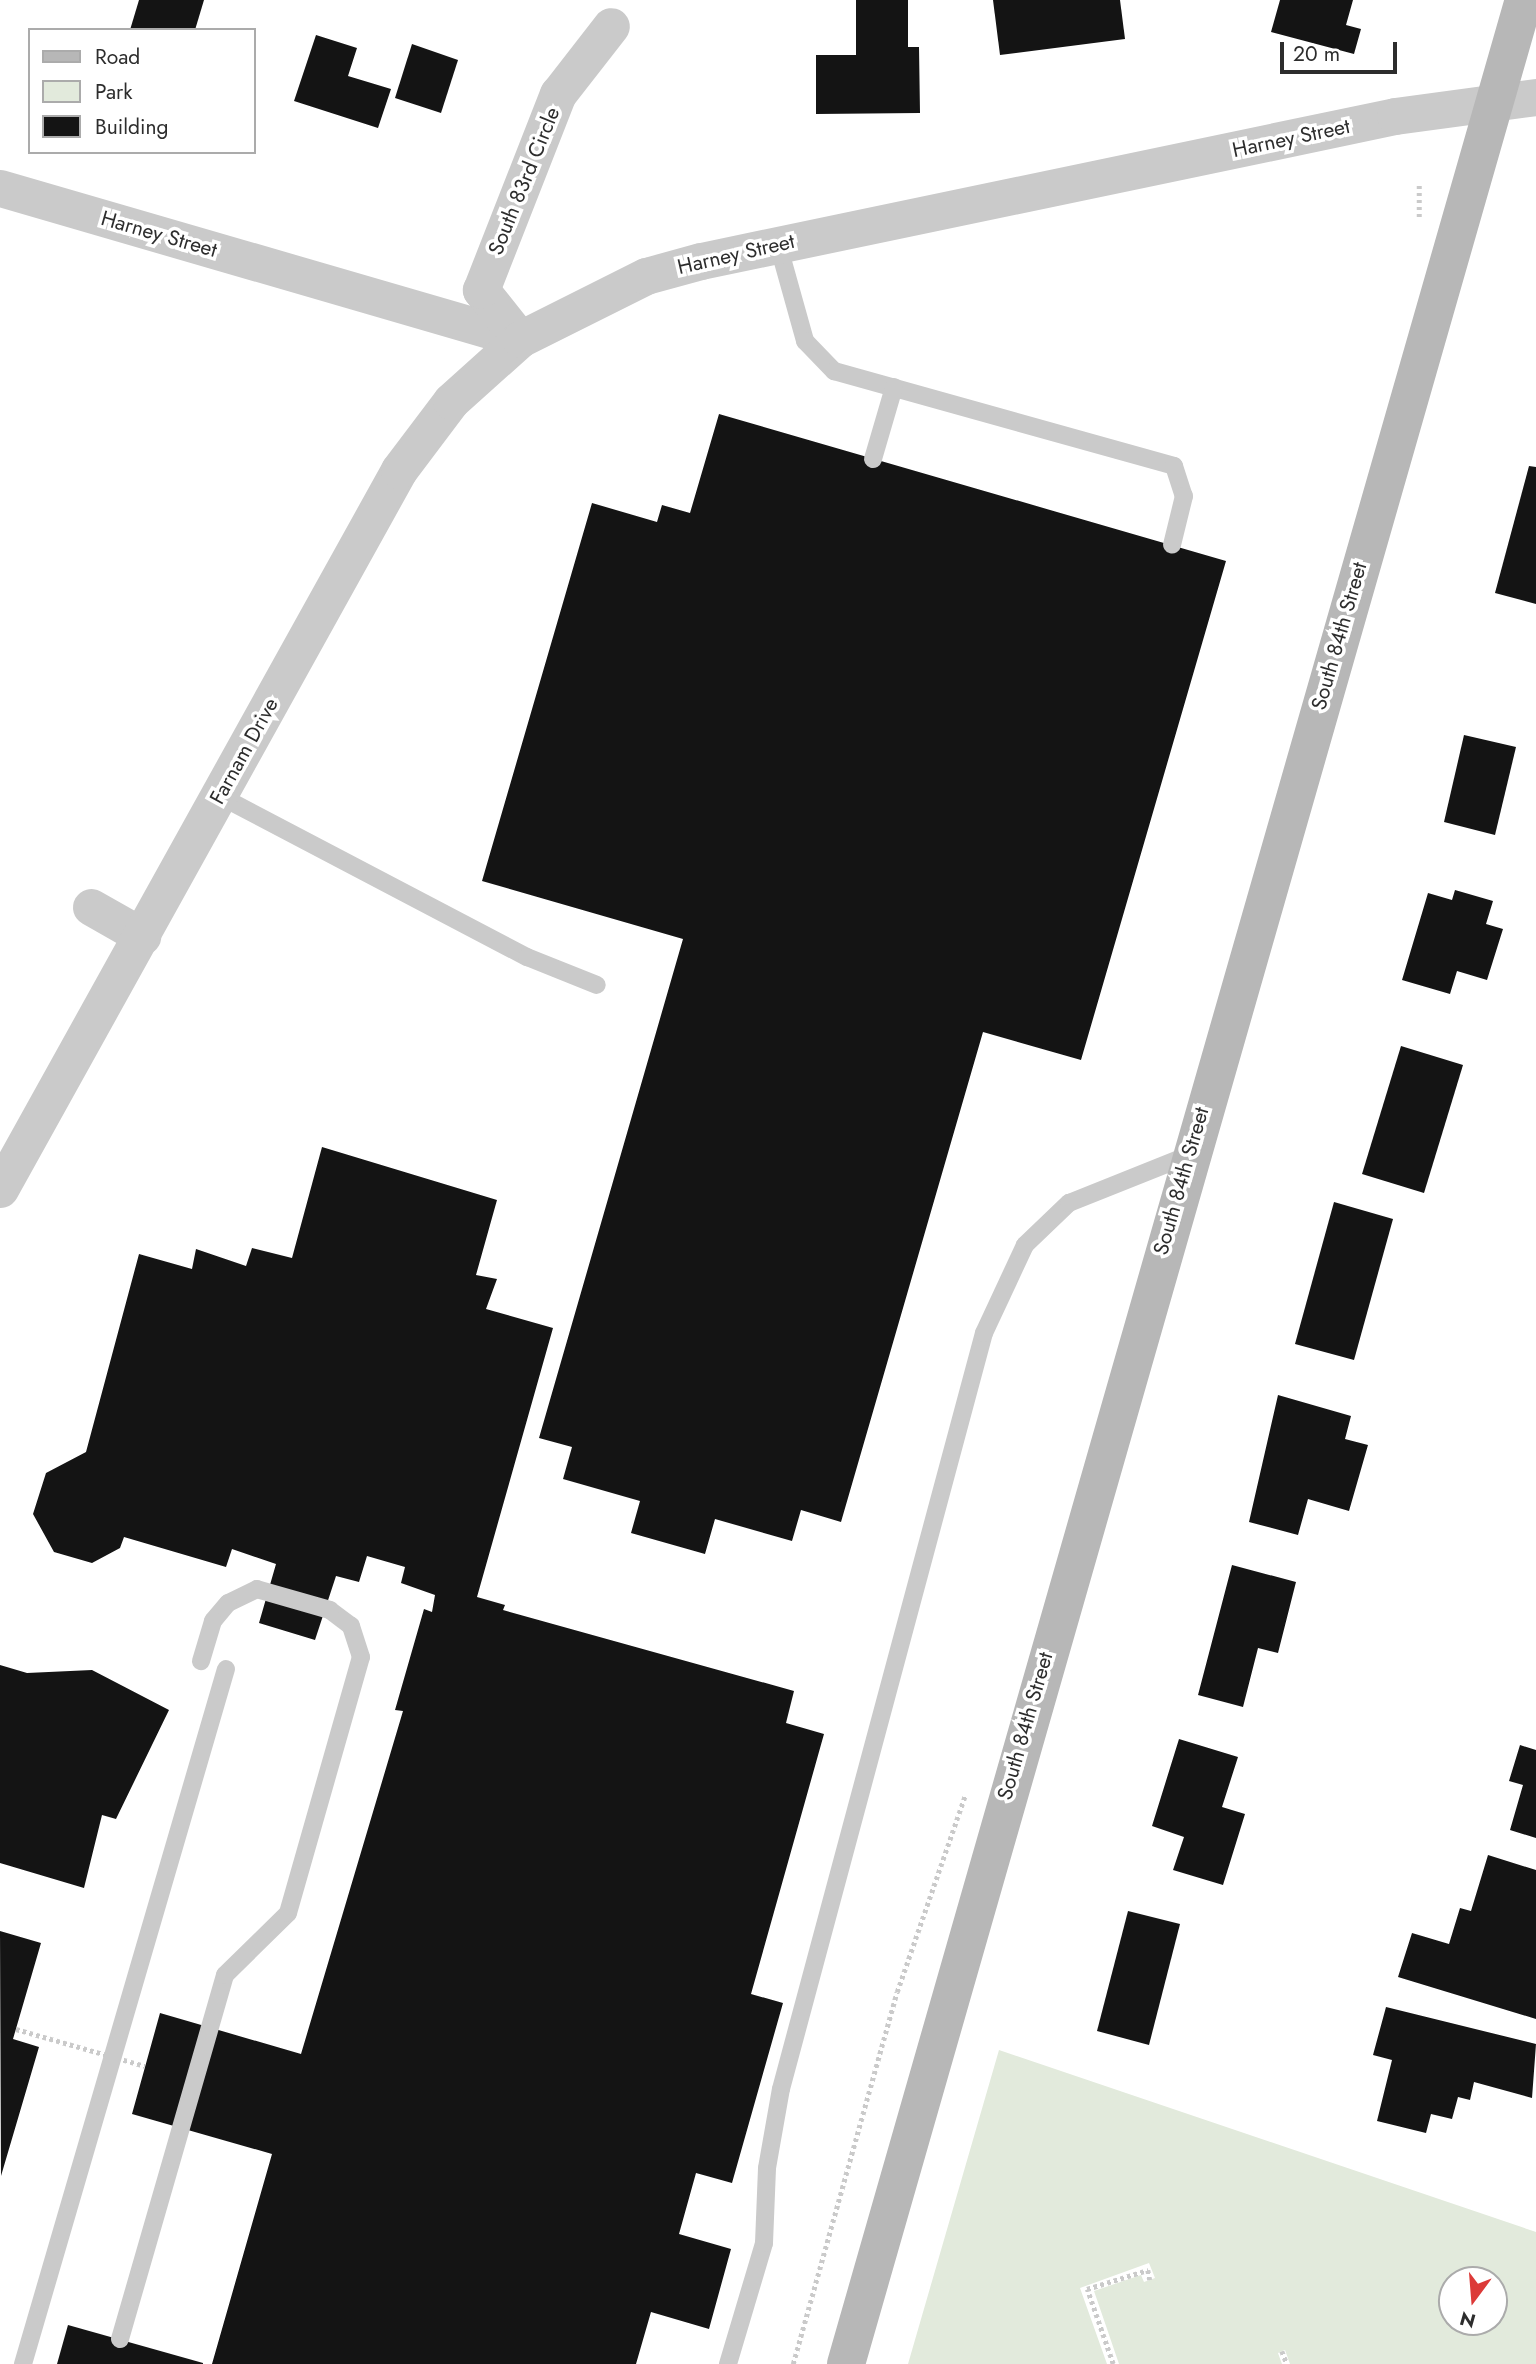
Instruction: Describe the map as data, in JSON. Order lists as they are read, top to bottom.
{
  "streets": {
    "main road": ["South 84th Street"],
    "street": ["Harney Street", "South 83rd Circle", "Farnam Drive"]
  },
  "crossings": [
    ["Harney Street", "South 83rd Circle"],
    ["Harney Street", "South 84th Street"],
    ["Harney Street", "Farnam Drive"],
    ["South 83rd Circle", "Farnam Drive"]
  ],
  "legend": ["Road", "Park", "Building"],
  "scale_bar": "20 m",
  "north": "bottom"
}
